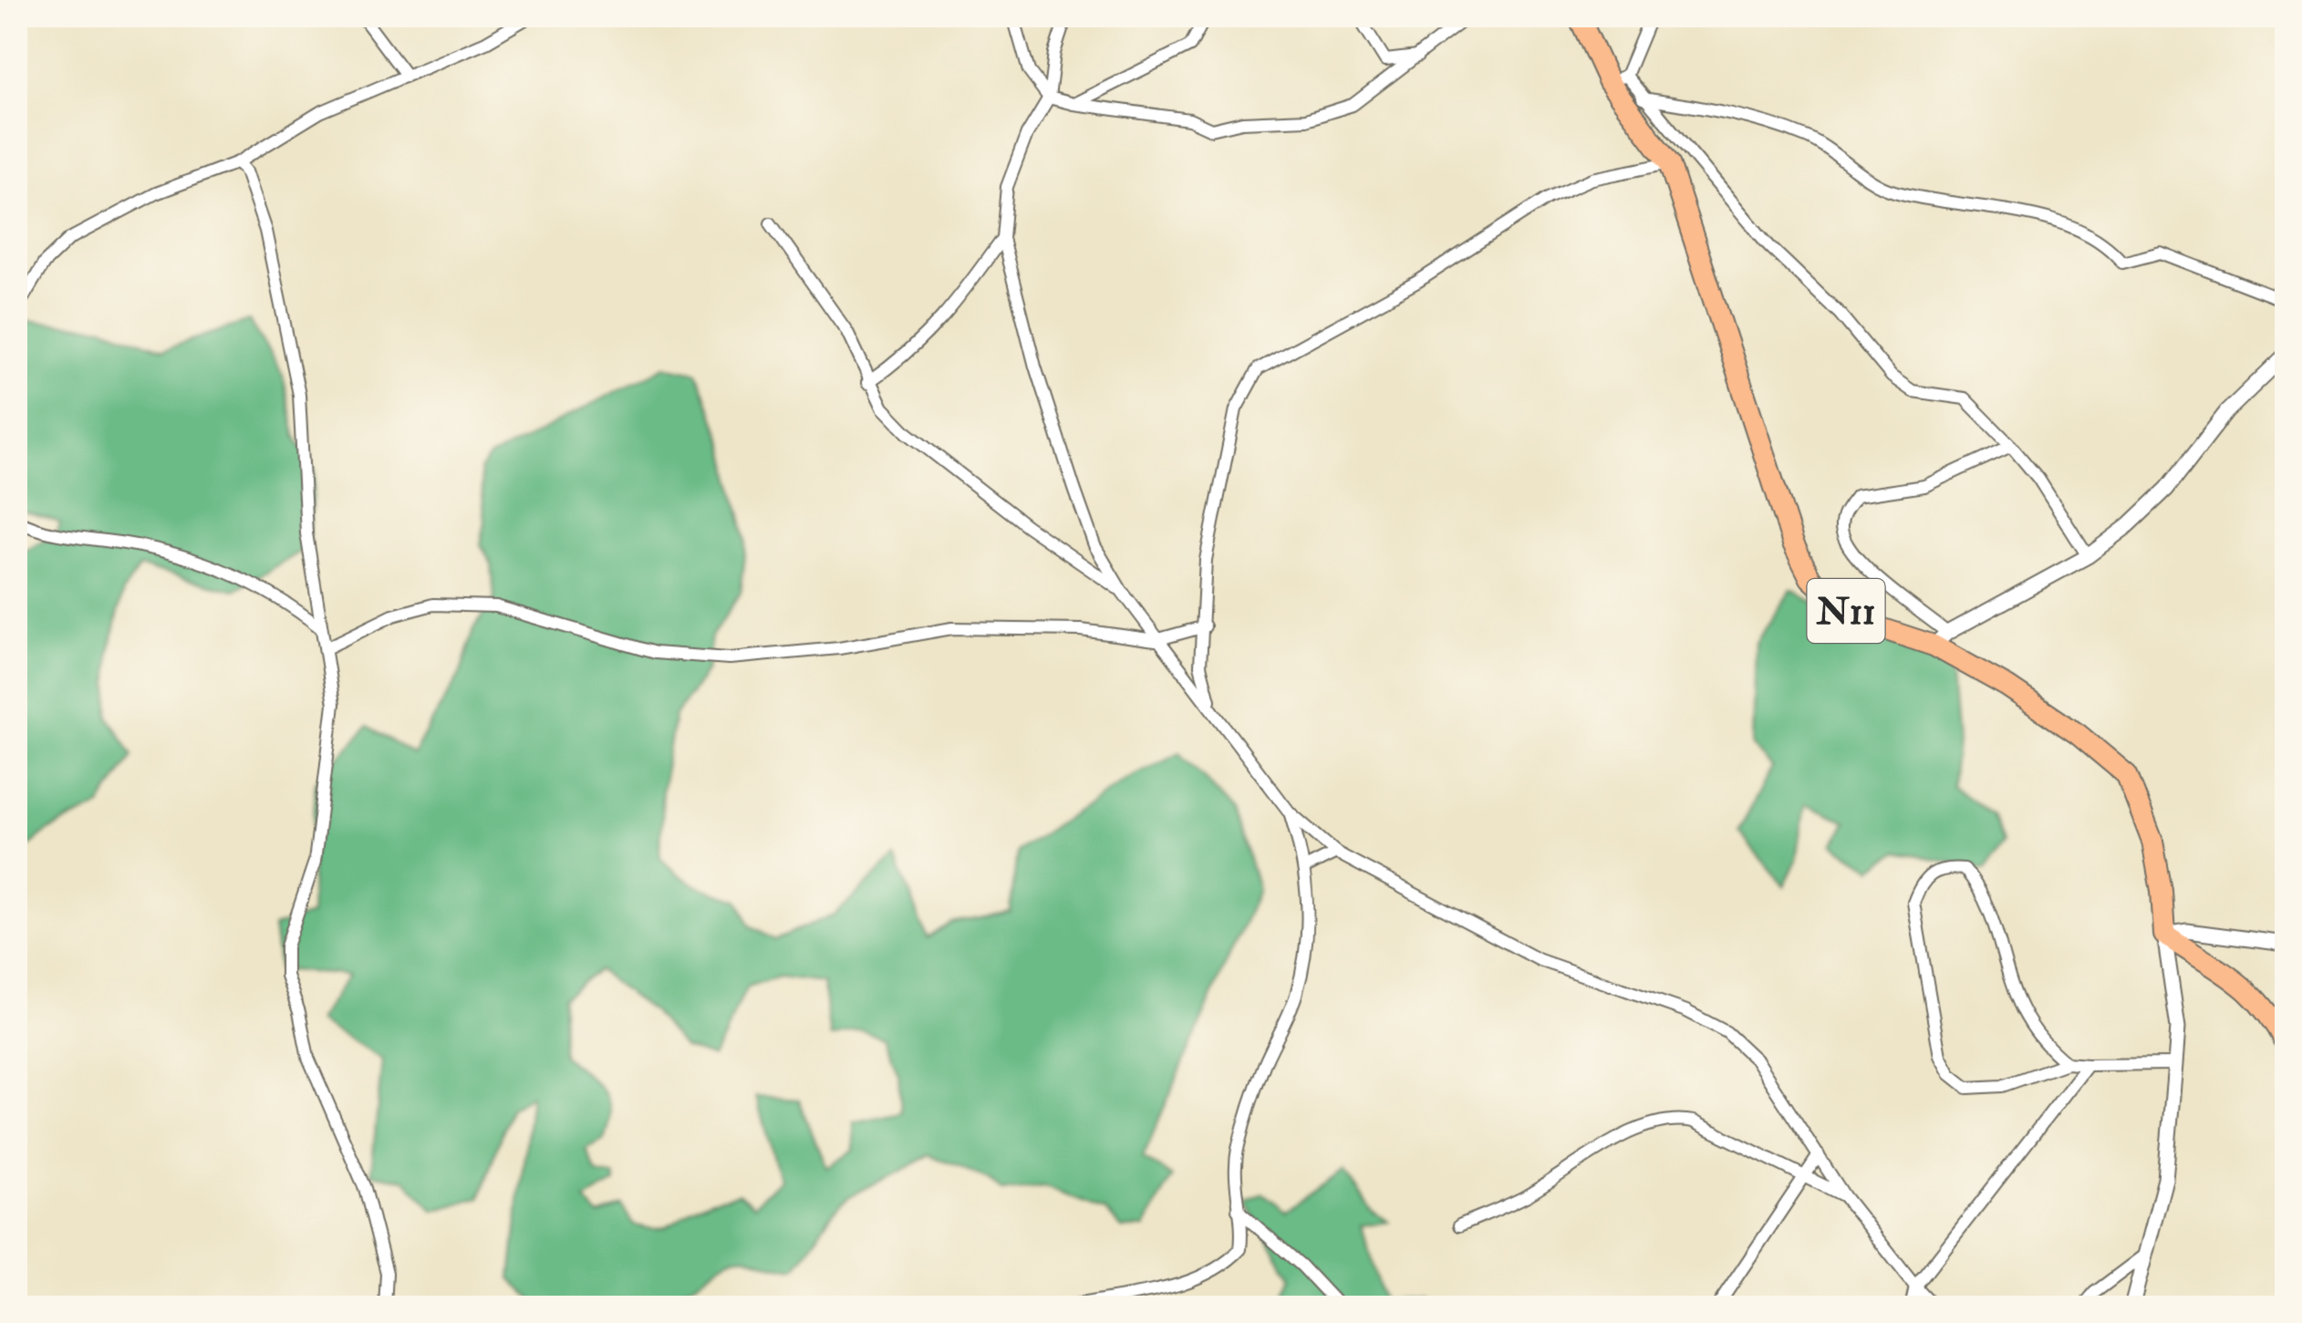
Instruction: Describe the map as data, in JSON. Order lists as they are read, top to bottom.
{
  "streets": {
    "highway": ["N11"]
  }
}
